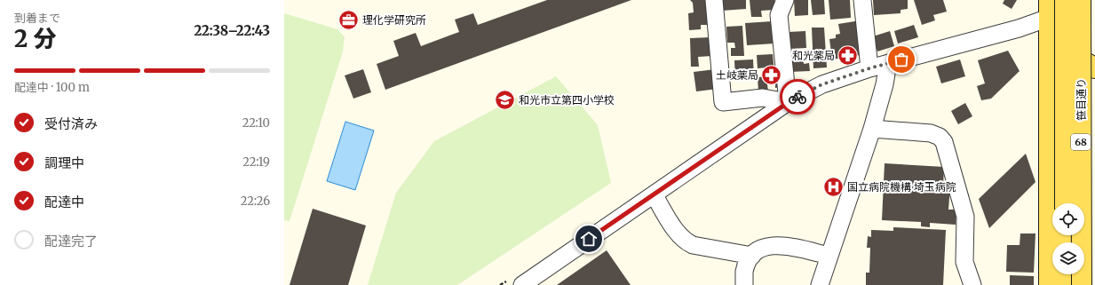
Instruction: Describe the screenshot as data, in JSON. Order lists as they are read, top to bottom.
{
  "streets": {
    "main road": ["笹目通り", "68"]
  },
  "places": {
    "office": ["理化学研究所"],
    "pharmacy": ["和光薬局", "土岐薬局"],
    "school or university": ["和光市立第四小学校"],
    "hospital": ["国立病院機構 埼玉病院"]
  },
  "page": {
    "heading": ["2 分", "到着まで", "22:38–22:43"],
    "bar": "配達中 · 100 m",
    "list": [
      ["受付済み", "22:10"],
      ["調理中", "22:19"],
      ["配達中", "22:26"],
      "配達完了"
    ]
  }
}
